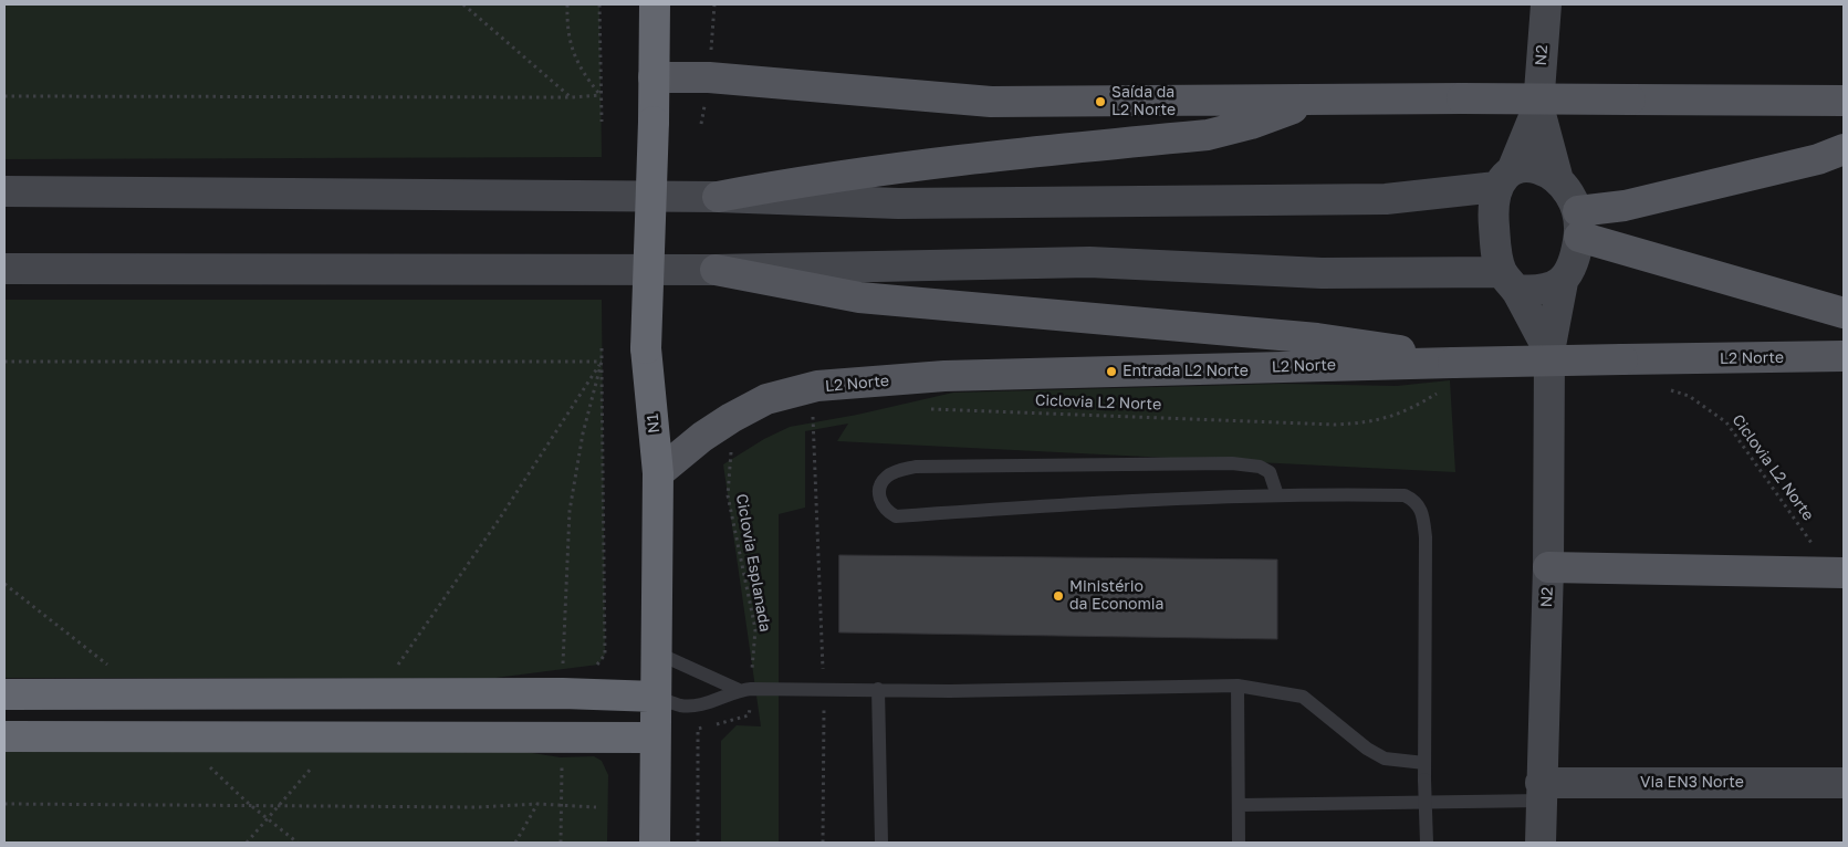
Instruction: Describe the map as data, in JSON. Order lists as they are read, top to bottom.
{
  "streets": {
    "highway": ["N1"],
    "main road": ["N2", "L2 Norte", "Via EN3 Norte"],
    "path": ["Ciclovia L2 Norte", "Ciclovia Esplanada"]
  },
  "crossings": [
    ["N2", "Via EN3 Norte"],
    ["L2 Norte", "Ciclovia L2 Norte"],
    ["L2 Norte", "N1"]
  ],
  "places": ["Saída da L2 Norte", "Entrada L2 Norte", "Ministério da Economia"]
}
